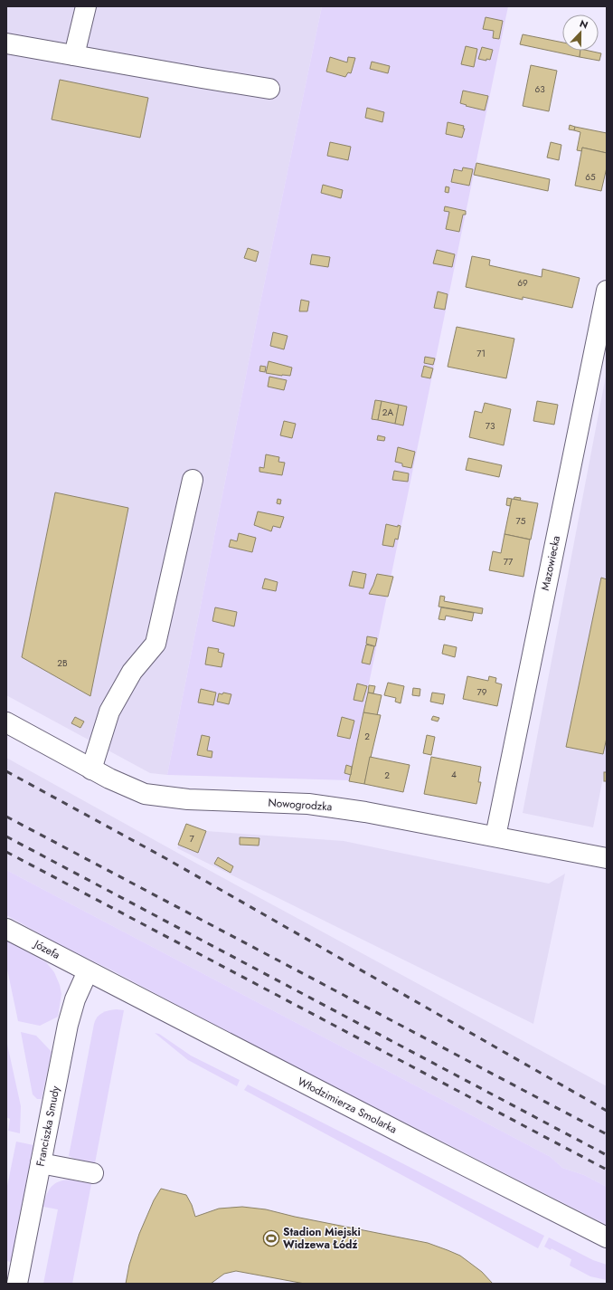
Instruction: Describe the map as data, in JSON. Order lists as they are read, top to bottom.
{
  "streets": {
    "street": [
      "Mazowiecka",
      "Nowogrodzka",
      "Józefa",
      "Włodzimierza Smolarka",
      "Franciszka Smudy"
    ]
  },
  "crossings": [
    ["Mazowiecka", "Nowogrodzka"],
    ["Józefa", "Włodzimierza Smolarka"],
    ["Józefa", "Franciszka Smudy"],
    ["Włodzimierza Smolarka", "Franciszka Smudy"]
  ],
  "places": {
    "sports": ["Stadion Miejski Widzewa Łódź"]
  },
  "house_numbers": [
    "63",
    "65",
    "69",
    "71",
    "2A",
    "73",
    "75",
    "77",
    "2B",
    "79",
    "2",
    "4",
    "2",
    "7"
  ],
  "north": "top"
}
